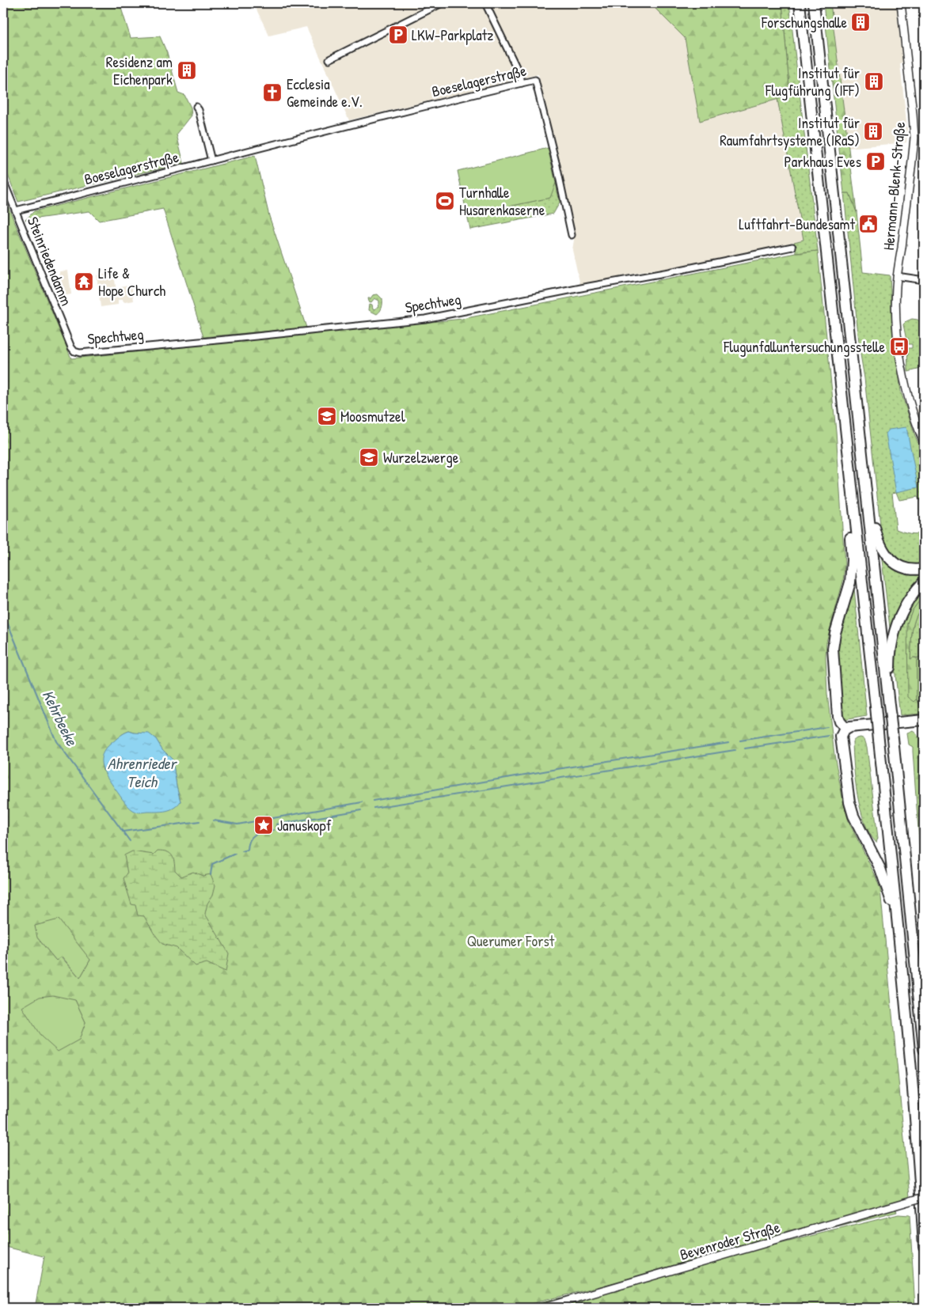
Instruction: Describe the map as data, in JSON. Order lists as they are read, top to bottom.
{
  "streets": {
    "street": [
      "Boeselagerstraße",
      "Hermann-Blenk-Straße",
      "Steinriedendamm",
      "Spechtweg",
      "Bevenroder Straße"
    ]
  },
  "crossings": [
    ["Boeselagerstraße", "Steinriedendamm"],
    ["Steinriedendamm", "Spechtweg"]
  ],
  "water": ["Kehrbeeke", "Ahrenrieder Teich"],
  "parks": ["Querumer Forst"],
  "places": {
    "building": [
      "Forschungshalle",
      "Residenz am Eichenpark",
      "Institut für Flugführung (IFF)",
      "Institut für Raumfahrtsysteme (IRaS)"
    ],
    "parking": ["LKW-Parkplatz", "Parkhaus Eves"],
    "church": ["Ecclesia Gemeinde e.V."],
    "sports": ["Turnhalle Husarenkaserne"],
    "public building": ["Luftfahrt-Bundesamt"],
    "temple": ["Life & Hope Church"],
    "bus stop": ["Flugunfalluntersuchungsstelle"],
    "school or university": ["Moosmutzel", "Wurzelzwerge"],
    "place": ["Januskopf"]
  }
}
